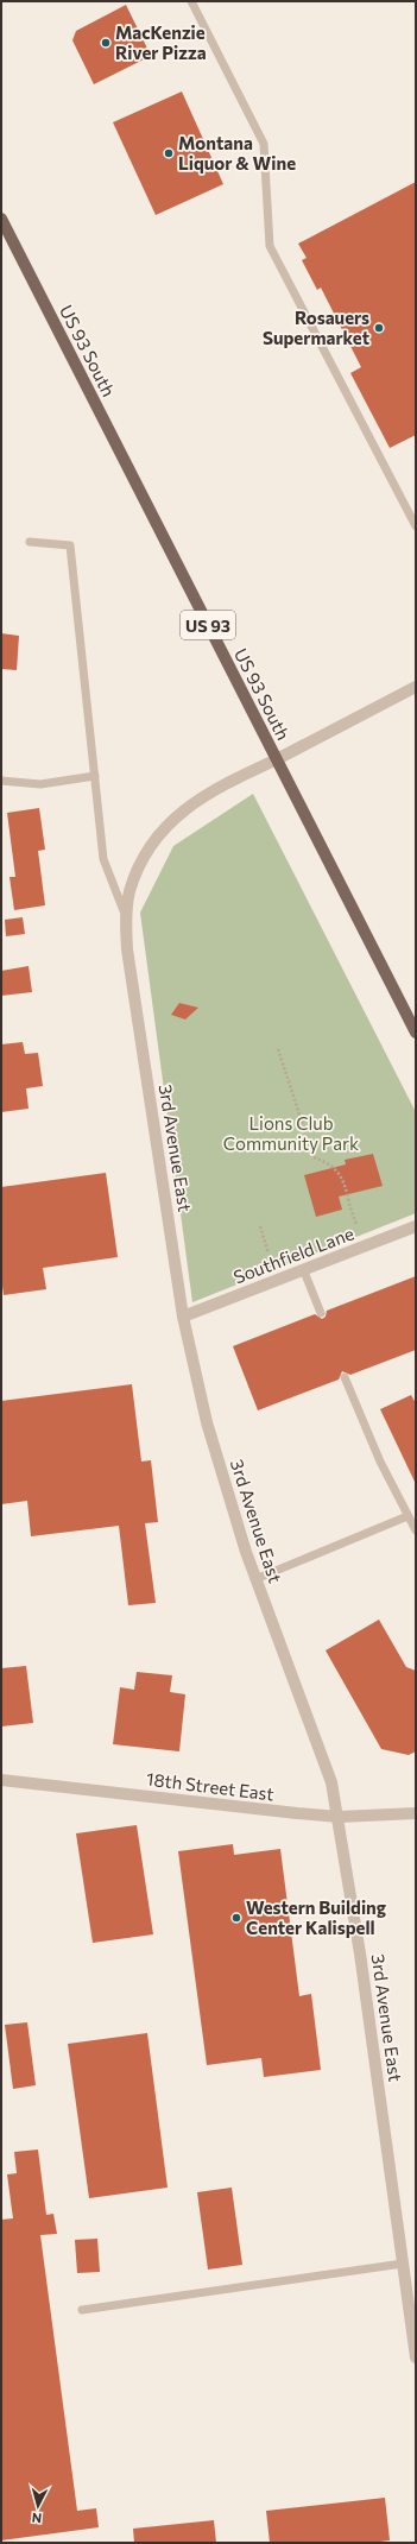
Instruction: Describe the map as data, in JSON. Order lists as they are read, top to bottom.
{
  "streets": {
    "main road": ["US 93 South", "US 93"],
    "street": ["3rd Avenue East", "Southfield Lane", "18th Street East"]
  },
  "crossings": [
    ["US 93 South", "3rd Avenue East"],
    ["3rd Avenue East", "Southfield Lane"],
    ["3rd Avenue East", "18th Street East"]
  ],
  "parks": ["Lions Club Community Park"],
  "places": [
    "MacKenzie River Pizza",
    "Montana Liquor & Wine",
    "Rosauers Supermarket",
    "Western Building Center Kalispell"
  ],
  "north": "bottom"
}
